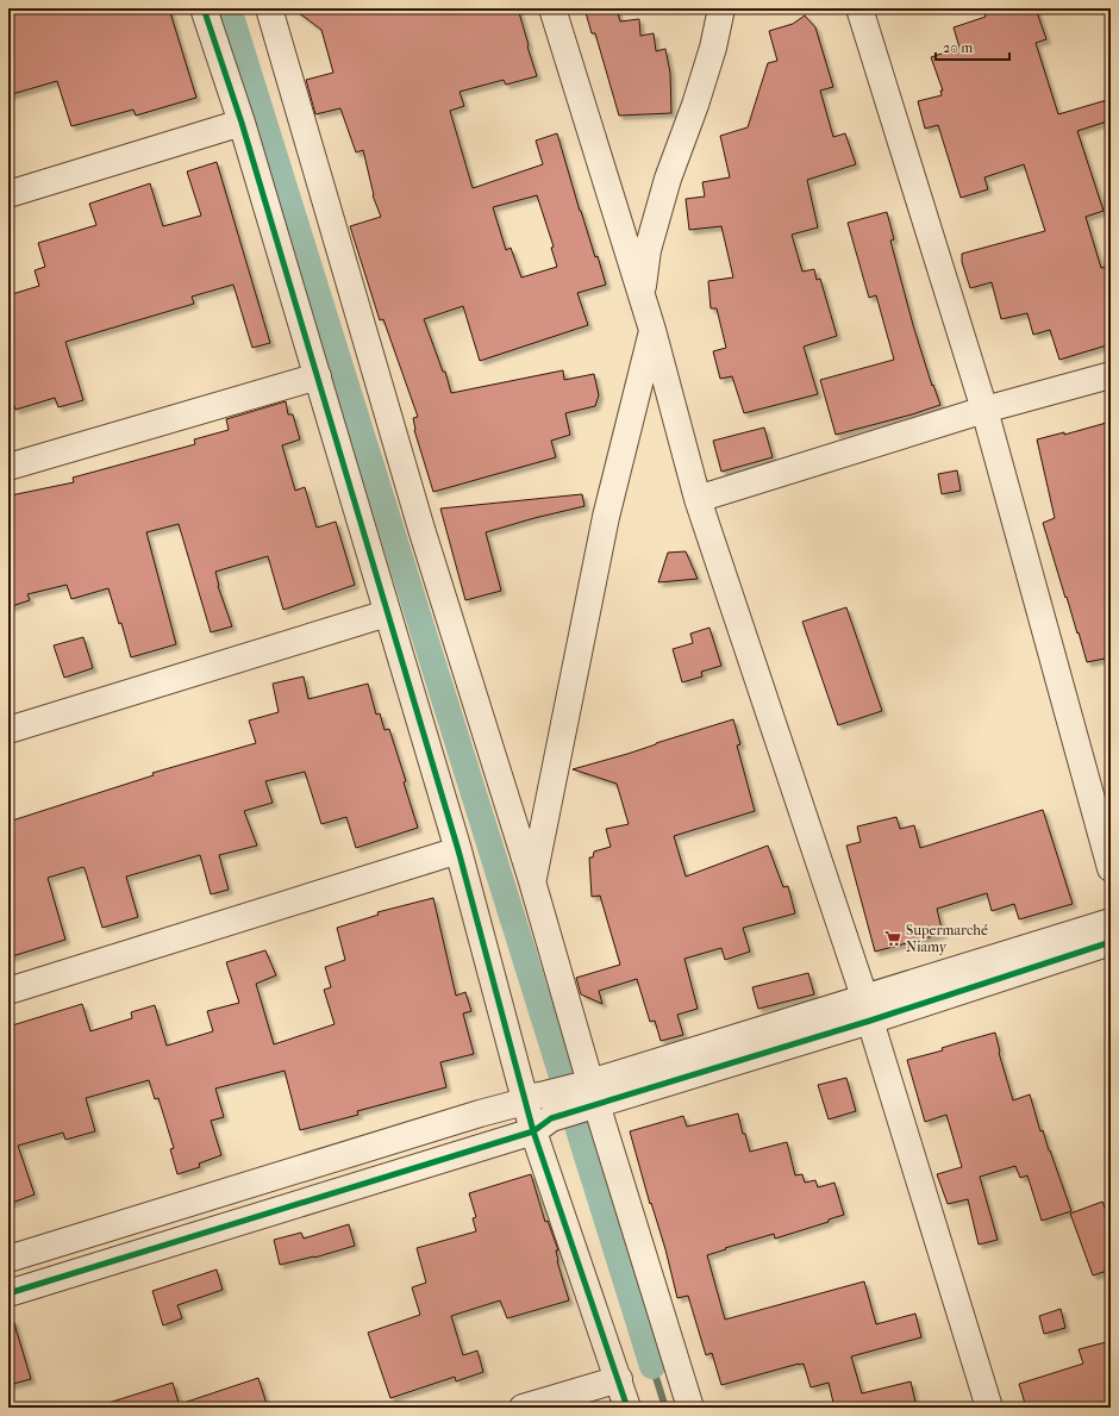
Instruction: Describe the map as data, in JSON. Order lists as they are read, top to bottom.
{
  "places": {
    "supermarket": ["Supermarché Niamy"]
  },
  "scale_bar": "20 m"
}
